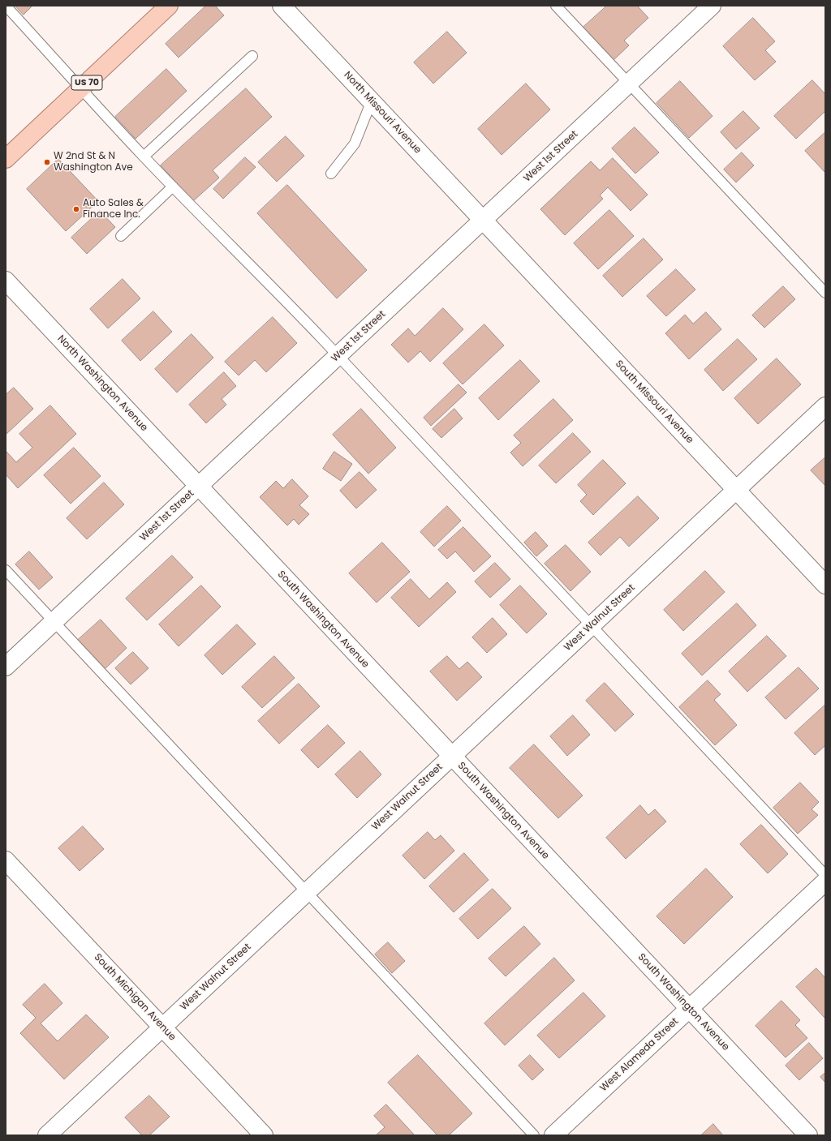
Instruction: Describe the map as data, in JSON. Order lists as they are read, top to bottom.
{
  "streets": {
    "main road": ["US 70"],
    "street": [
      "North Missouri Avenue",
      "West 1st Street",
      "North Washington Avenue",
      "South Missouri Avenue",
      "West Walnut Street",
      "South Washington Avenue",
      "South Michigan Avenue",
      "West Alameda Street"
    ]
  },
  "crossings": [
    ["North Missouri Avenue", "West 1st Street"],
    ["North Missouri Avenue", "South Missouri Avenue"],
    ["West 1st Street", "North Washington Avenue"],
    ["West 1st Street", "South Missouri Avenue"],
    ["West 1st Street", "South Washington Avenue"],
    ["North Washington Avenue", "South Washington Avenue"],
    ["South Missouri Avenue", "West Walnut Street"],
    ["West Walnut Street", "South Washington Avenue"],
    ["West Walnut Street", "South Michigan Avenue"],
    ["South Washington Avenue", "West Alameda Street"]
  ],
  "places": ["W 2nd St & N Washington Ave", "Auto Sales & Finance Inc."]
}
